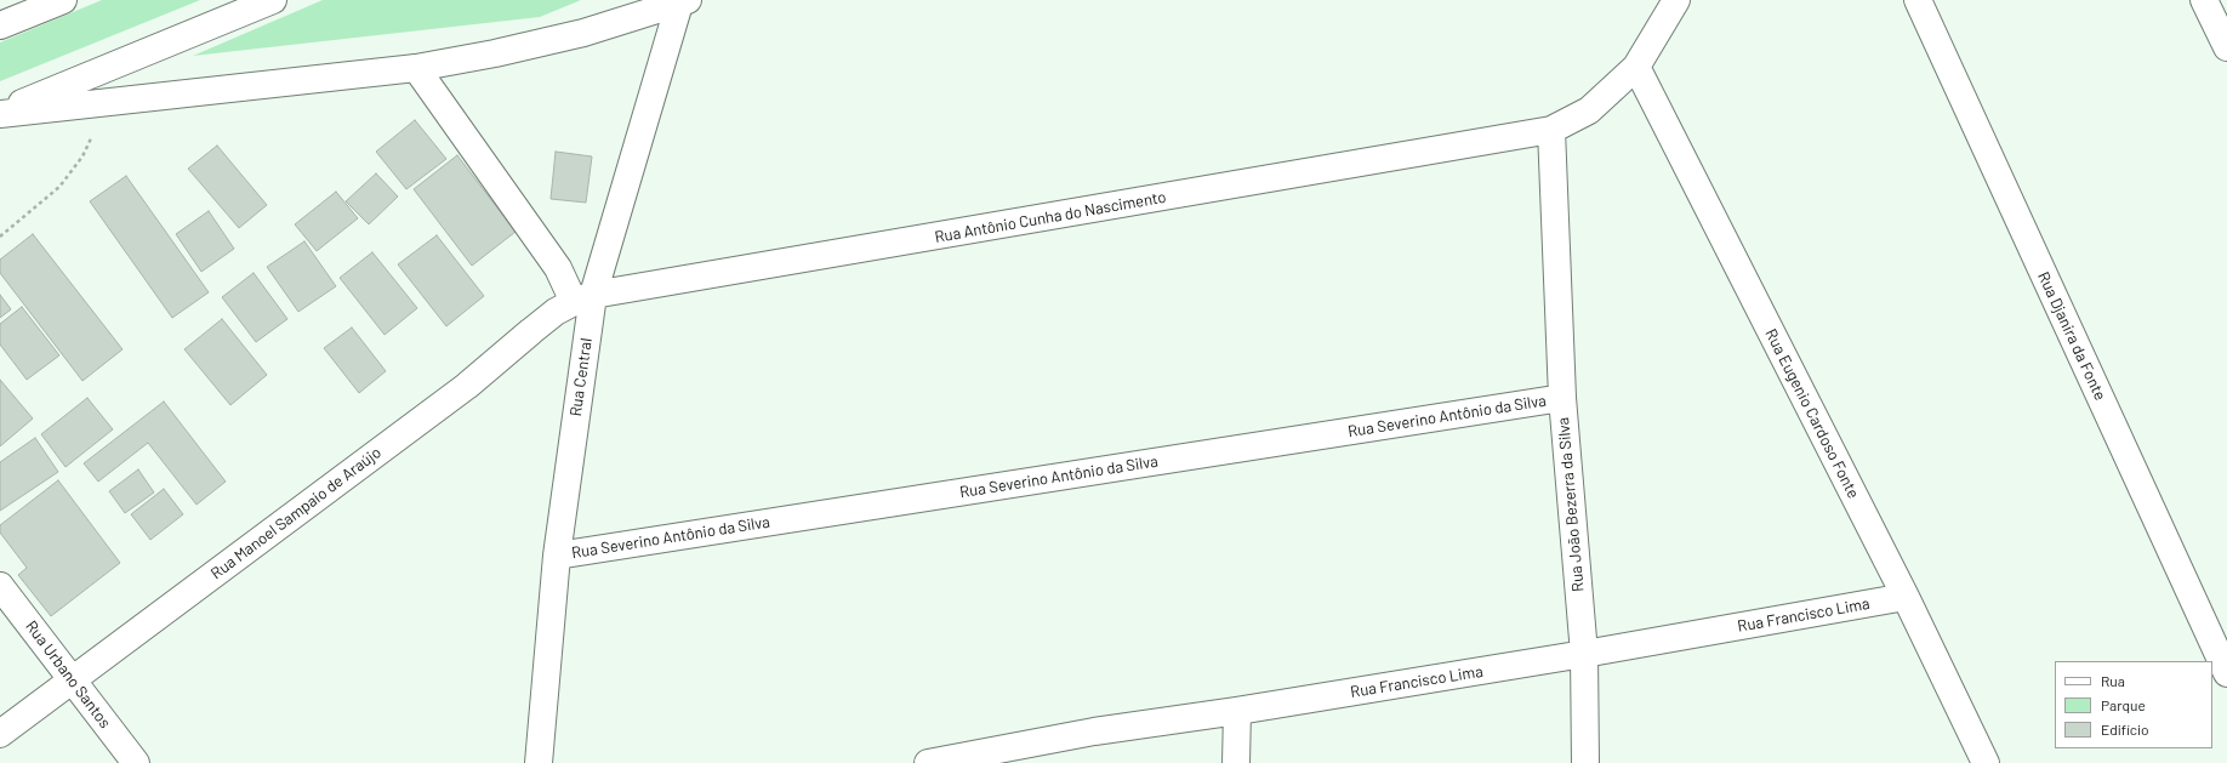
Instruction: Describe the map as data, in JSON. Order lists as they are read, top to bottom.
{
  "streets": {
    "main road": [
      "Rua Antônio Cunha do Nascimento",
      "Rua Djanira da Fonte",
      "Rua Central",
      "Rua Eugenio Cardoso Fonte",
      "Rua Severino Antônio da Silva",
      "Rua João Bezerra da Silva",
      "Rua Manoel Sampaio de Araújo",
      "Rua Francisco Lima",
      "Rua Urbano Santos"
    ]
  },
  "crossings": [
    ["Rua Antônio Cunha do Nascimento", "Rua Central"],
    ["Rua Antônio Cunha do Nascimento", "Rua Eugenio Cardoso Fonte"],
    ["Rua Antônio Cunha do Nascimento", "Rua João Bezerra da Silva"],
    ["Rua Antônio Cunha do Nascimento", "Rua Manoel Sampaio de Araújo"],
    ["Rua Central", "Rua Severino Antônio da Silva"],
    ["Rua Central", "Rua Manoel Sampaio de Araújo"],
    ["Rua Eugenio Cardoso Fonte", "Rua Francisco Lima"],
    ["Rua Severino Antônio da Silva", "Rua João Bezerra da Silva"],
    ["Rua João Bezerra da Silva", "Rua Francisco Lima"],
    ["Rua Manoel Sampaio de Araújo", "Rua Urbano Santos"]
  ],
  "legend": ["Rua", "Parque", "Edifício"]
}
